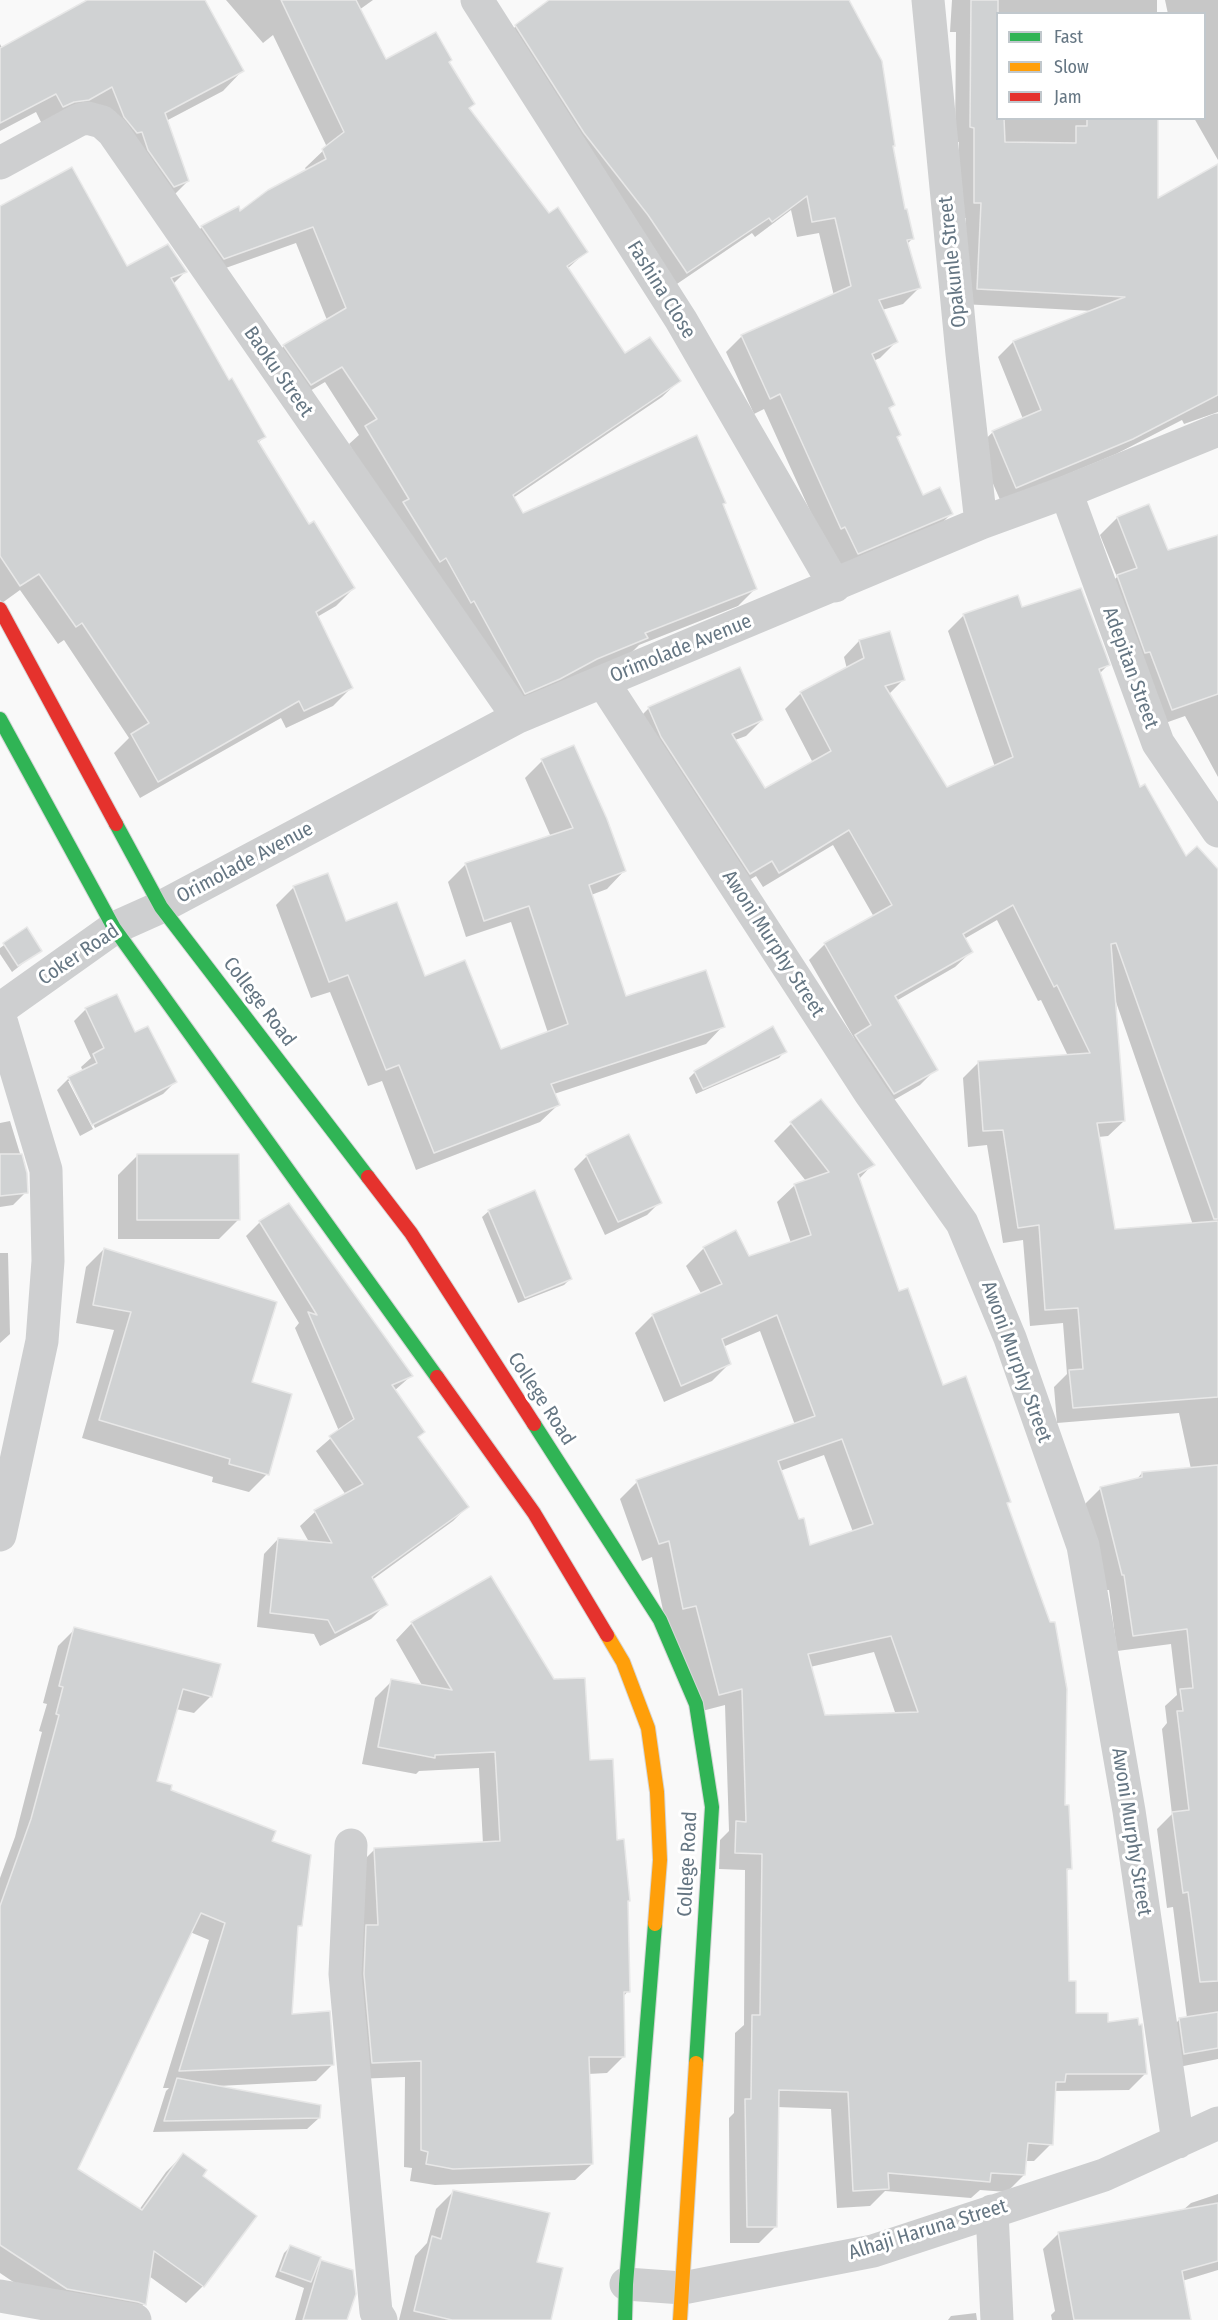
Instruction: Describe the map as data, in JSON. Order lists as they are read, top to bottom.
{
  "streets": {
    "main road": ["College Road"],
    "street": [
      "Opakunle Street",
      "Fashina Close",
      "Baoku Street",
      "Orimolade Avenue",
      "Adepitan Street",
      "Awoni Murphy Street",
      "Coker Road",
      "Alhaji Haruna Street"
    ]
  },
  "crossings": [
    ["Opakunle Street", "Orimolade Avenue"],
    ["Fashina Close", "Orimolade Avenue"],
    ["Baoku Street", "Orimolade Avenue"],
    ["Orimolade Avenue", "Adepitan Street"],
    ["Orimolade Avenue", "Awoni Murphy Street"],
    ["Orimolade Avenue", "Coker Road"],
    ["Orimolade Avenue", "College Road"],
    ["Awoni Murphy Street", "Alhaji Haruna Street"],
    ["Coker Road", "College Road"],
    ["College Road", "Alhaji Haruna Street"]
  ],
  "legend": ["Fast", "Slow", "Jam"]
}
